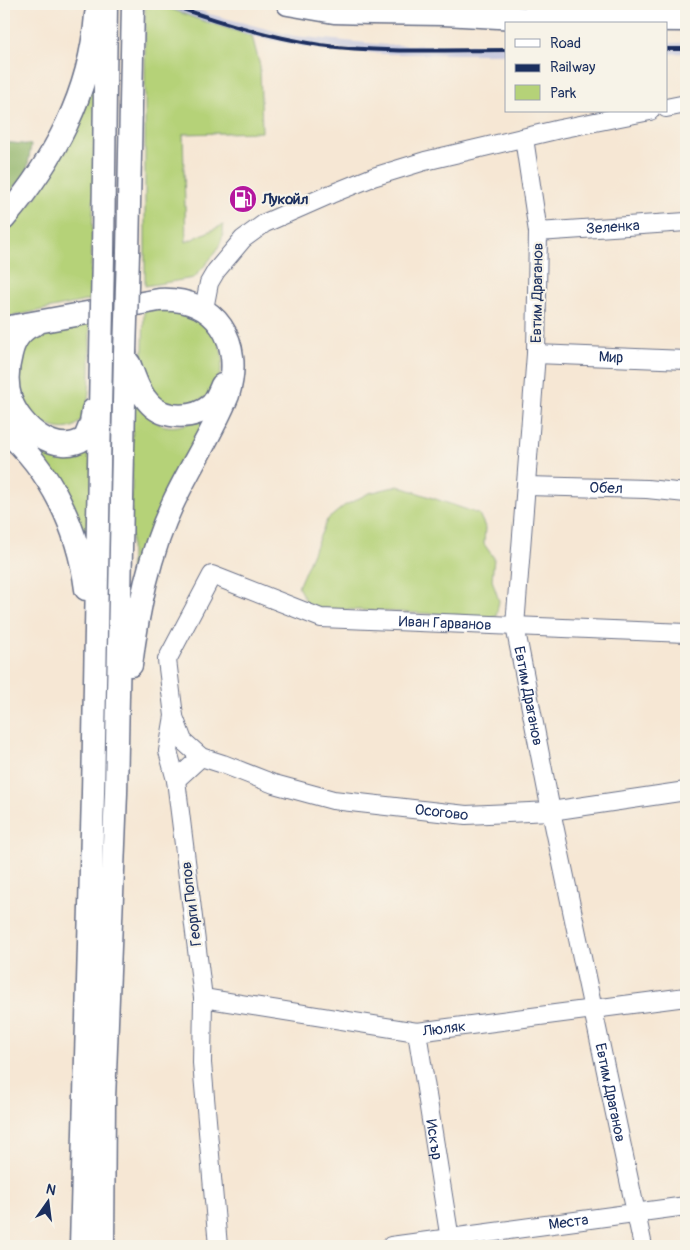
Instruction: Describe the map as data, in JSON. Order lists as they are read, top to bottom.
{
  "streets": {
    "street": [
      "Зеленка",
      "Евтим Драганов",
      "Мир",
      "Обел",
      "Иван Гарванов",
      "Осогово",
      "Георги Попов",
      "Люляк",
      "Искър",
      "Места"
    ]
  },
  "crossings": [
    ["Зеленка", "Евтим Драганов"],
    ["Евтим Драганов", "Мир"],
    ["Евтим Драганов", "Обел"],
    ["Евтим Драганов", "Иван Гарванов"],
    ["Евтим Драганов", "Осогово"],
    ["Евтим Драганов", "Люляк"],
    ["Евтим Драганов", "Места"],
    ["Иван Гарванов", "Георги Попов"],
    ["Георги Попов", "Люляк"],
    ["Люляк", "Искър"],
    ["Искър", "Места"]
  ],
  "places": {
    "fuel station": ["Лукойл"]
  },
  "legend": ["Road", "Railway", "Park"],
  "north": "top"
}
